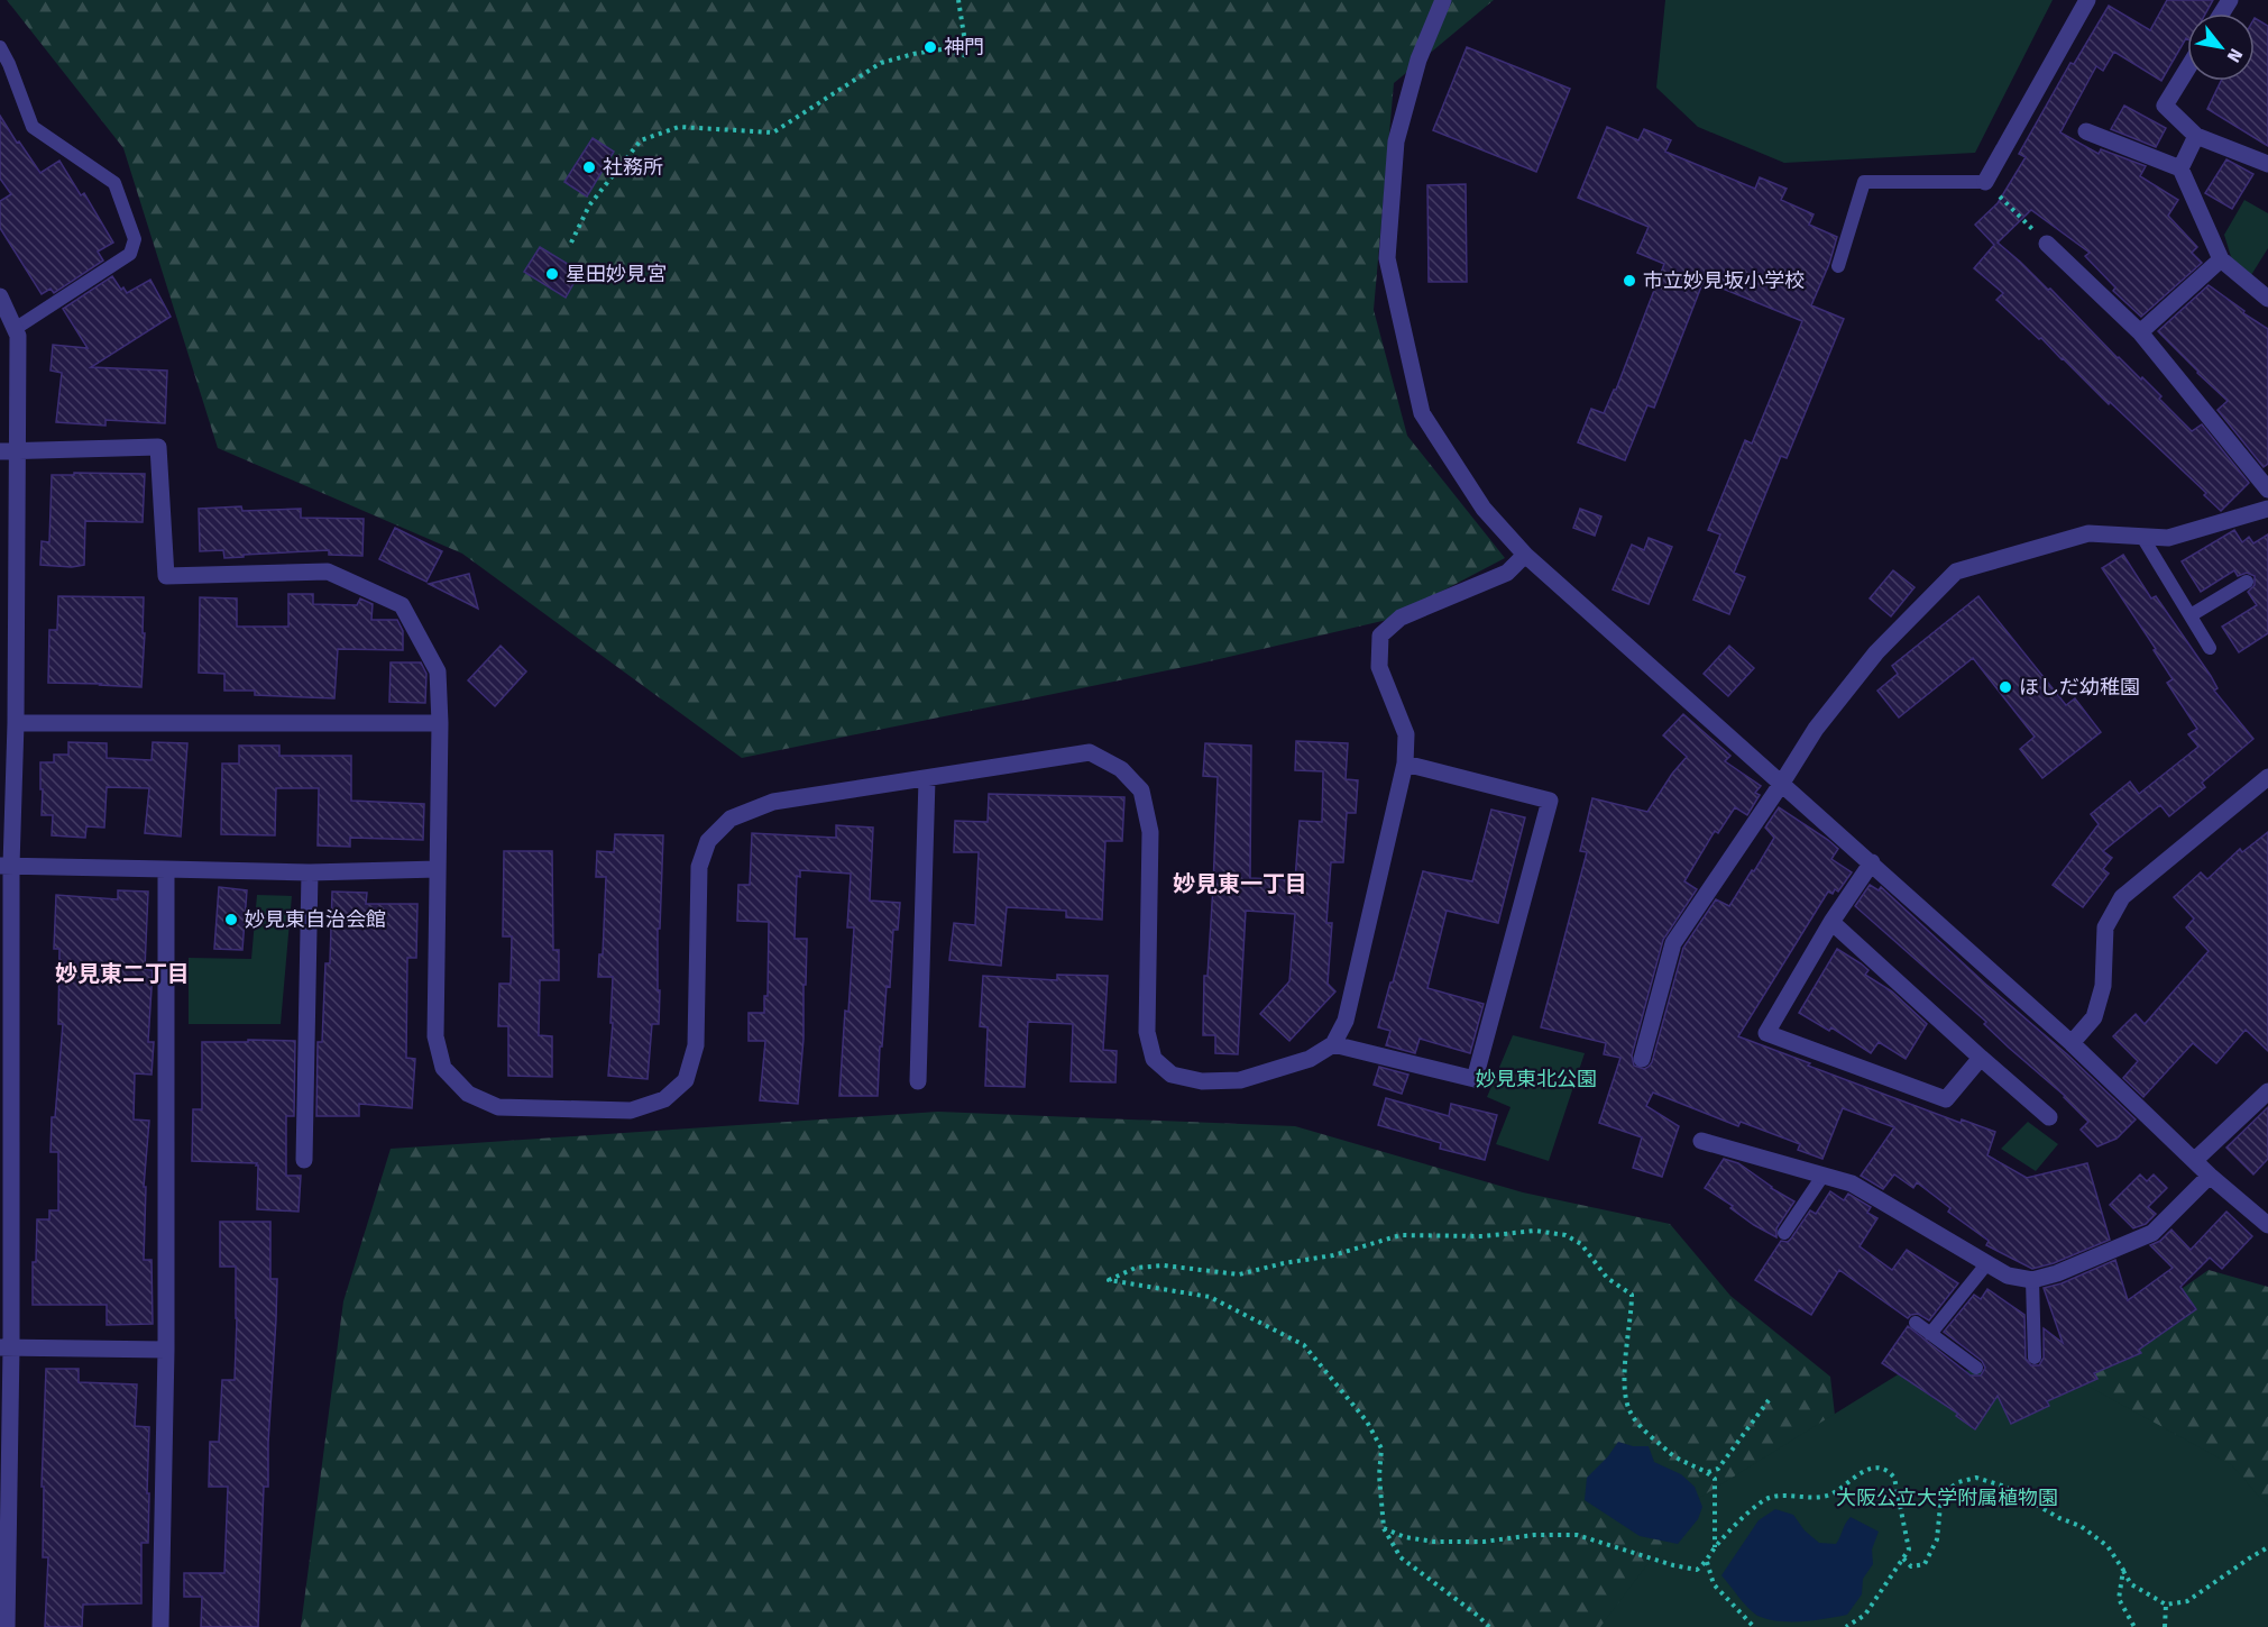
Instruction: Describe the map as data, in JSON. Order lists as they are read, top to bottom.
{
  "districts": ["妙見東一丁目", "妙見東二丁目"],
  "parks": ["妙見東北公園", "大阪公立大学附属植物園"],
  "places": [
    "神門",
    "社務所",
    "星田妙見宮",
    "市立妙見坂小学校",
    "ほしだ幼稚園",
    "妙見東自治会館"
  ],
  "north": "bottom right"
}
